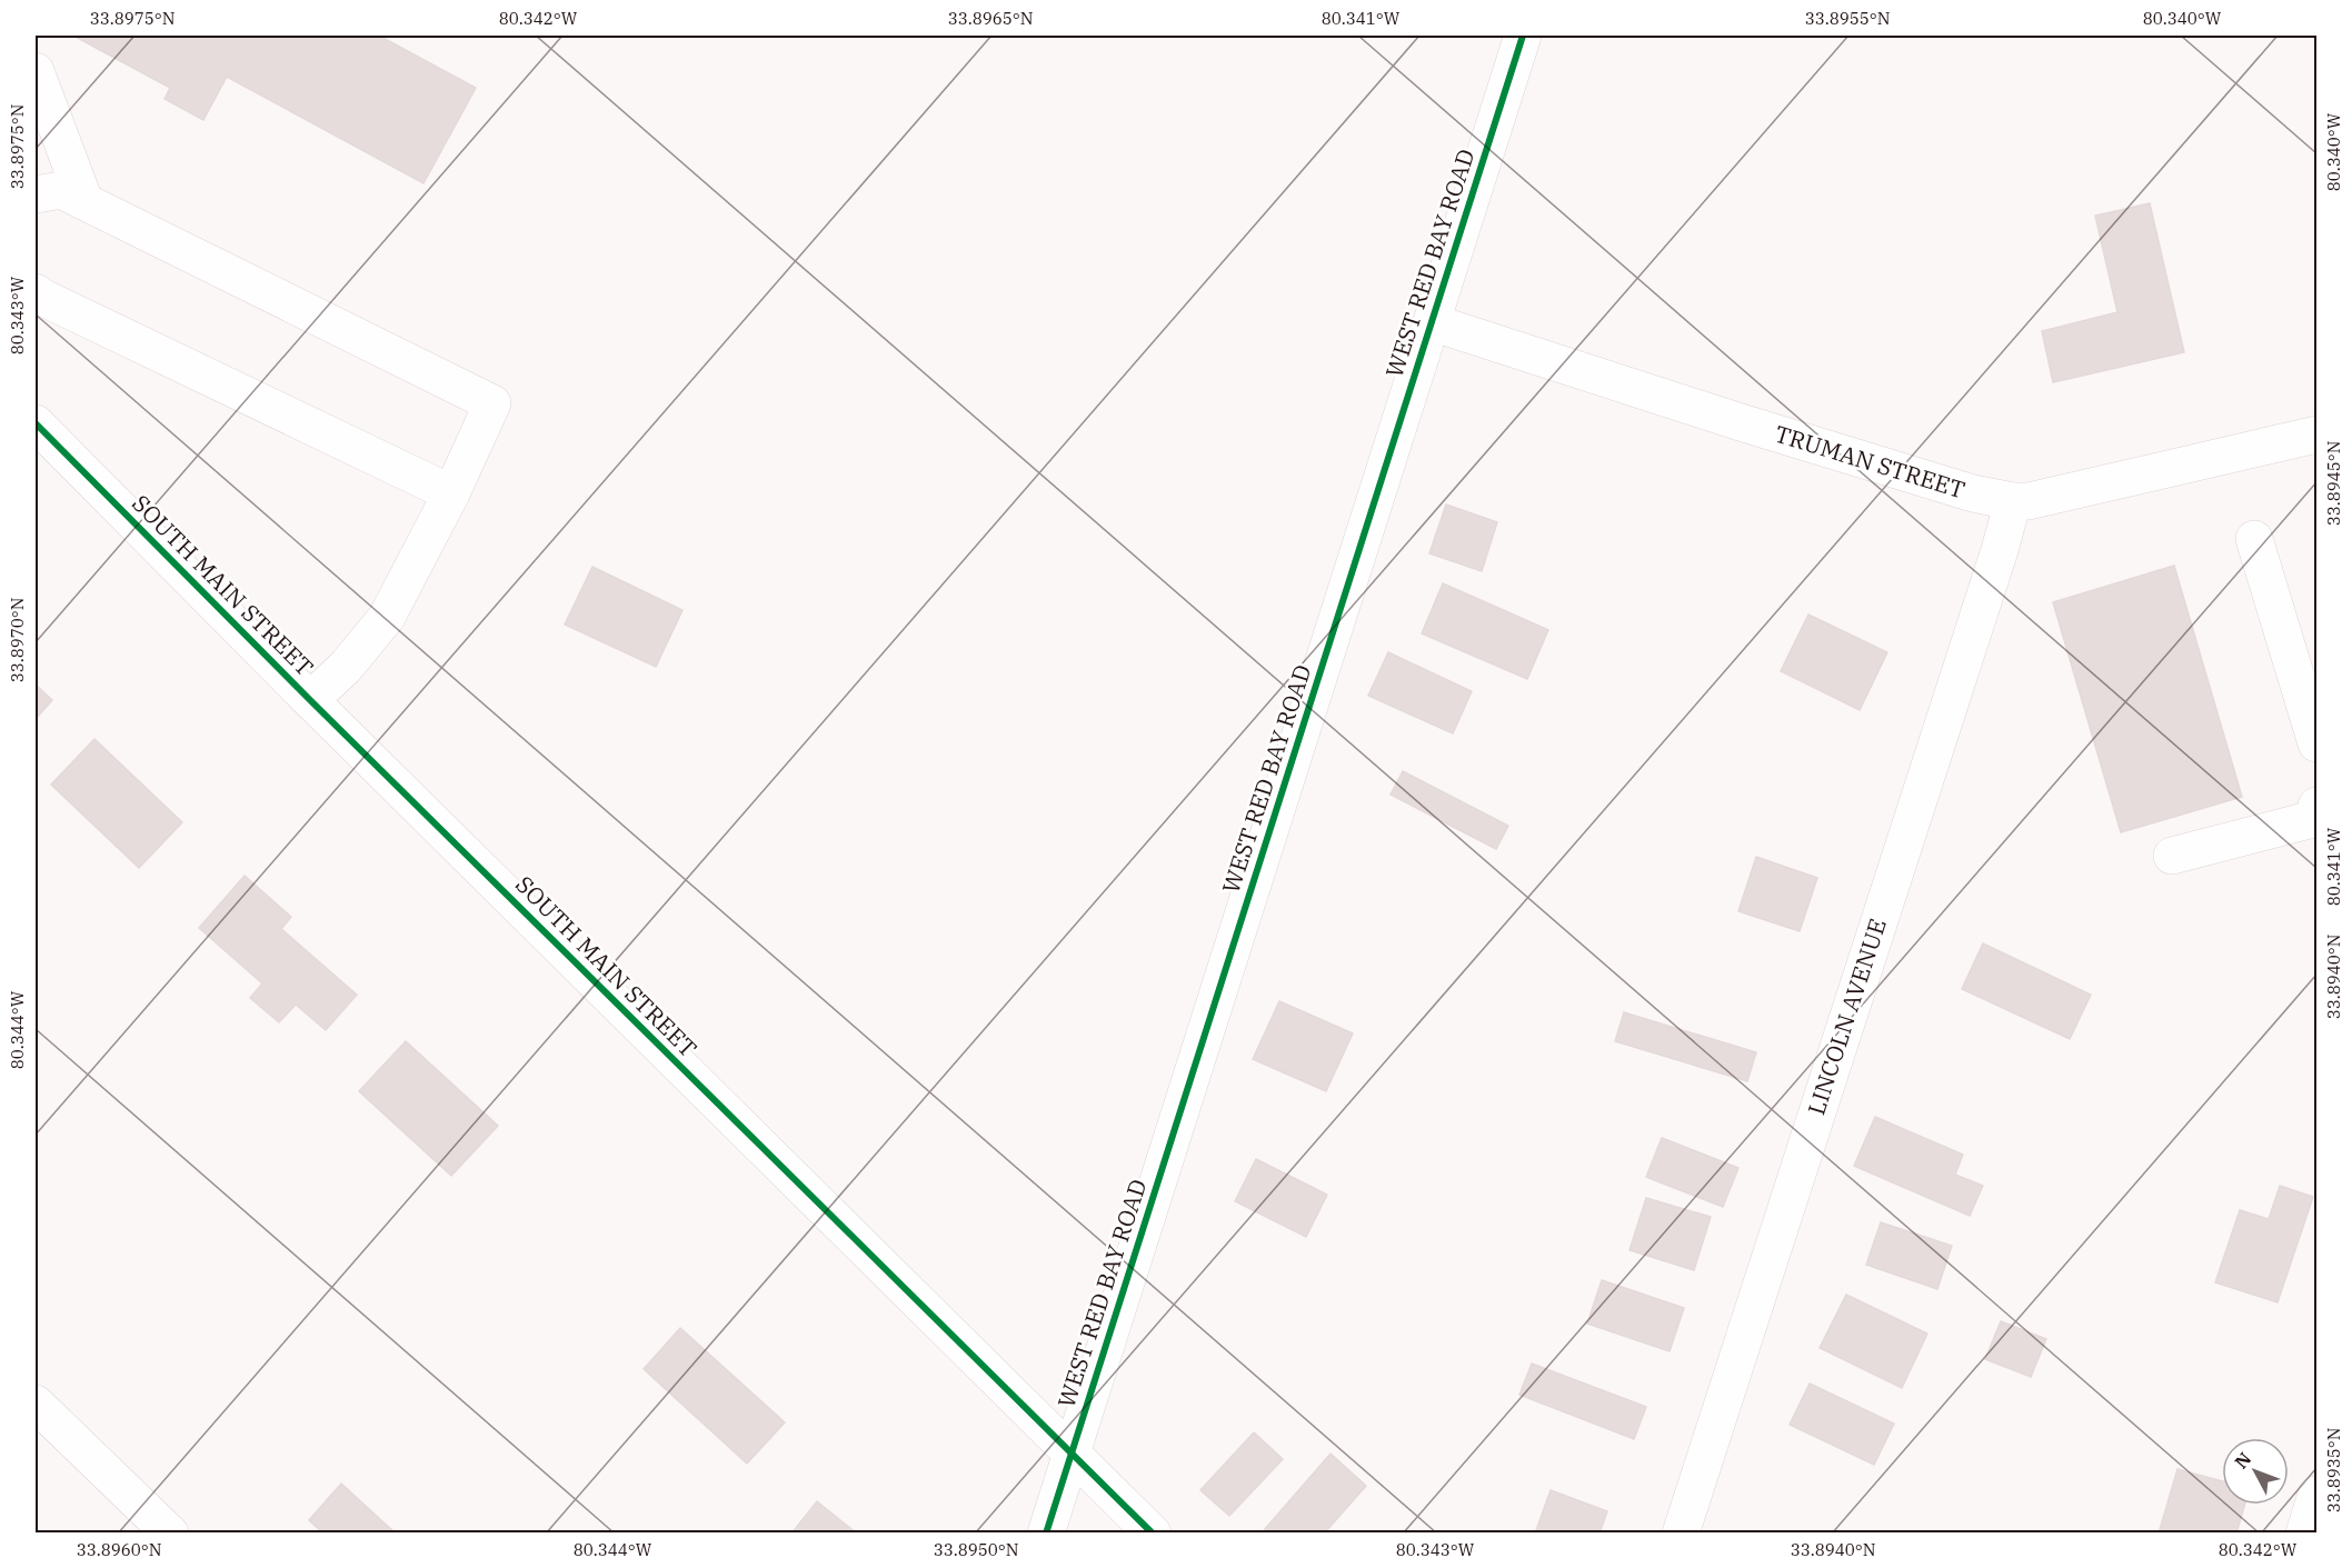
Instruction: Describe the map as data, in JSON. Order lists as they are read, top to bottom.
{
  "streets": {
    "street": [
      "WEST RED BAY ROAD",
      "TRUMAN STREET",
      "SOUTH MAIN STREET",
      "LINCOLN AVENUE"
    ]
  },
  "crossings": [
    ["WEST RED BAY ROAD", "TRUMAN STREET"],
    ["WEST RED BAY ROAD", "SOUTH MAIN STREET"],
    ["TRUMAN STREET", "LINCOLN AVENUE"]
  ],
  "north": "top left",
  "coordinates": [
    "33.8975°N",
    "80.342°W",
    "33.8965°N",
    "80.341°W",
    "33.8955°N",
    "80.340°W",
    "80.343°W",
    "33.8945°N",
    "33.8970°N",
    "33.8940°N",
    "80.344°W",
    "33.8935°N",
    "33.8960°N",
    "33.8950°N"
  ]
}
